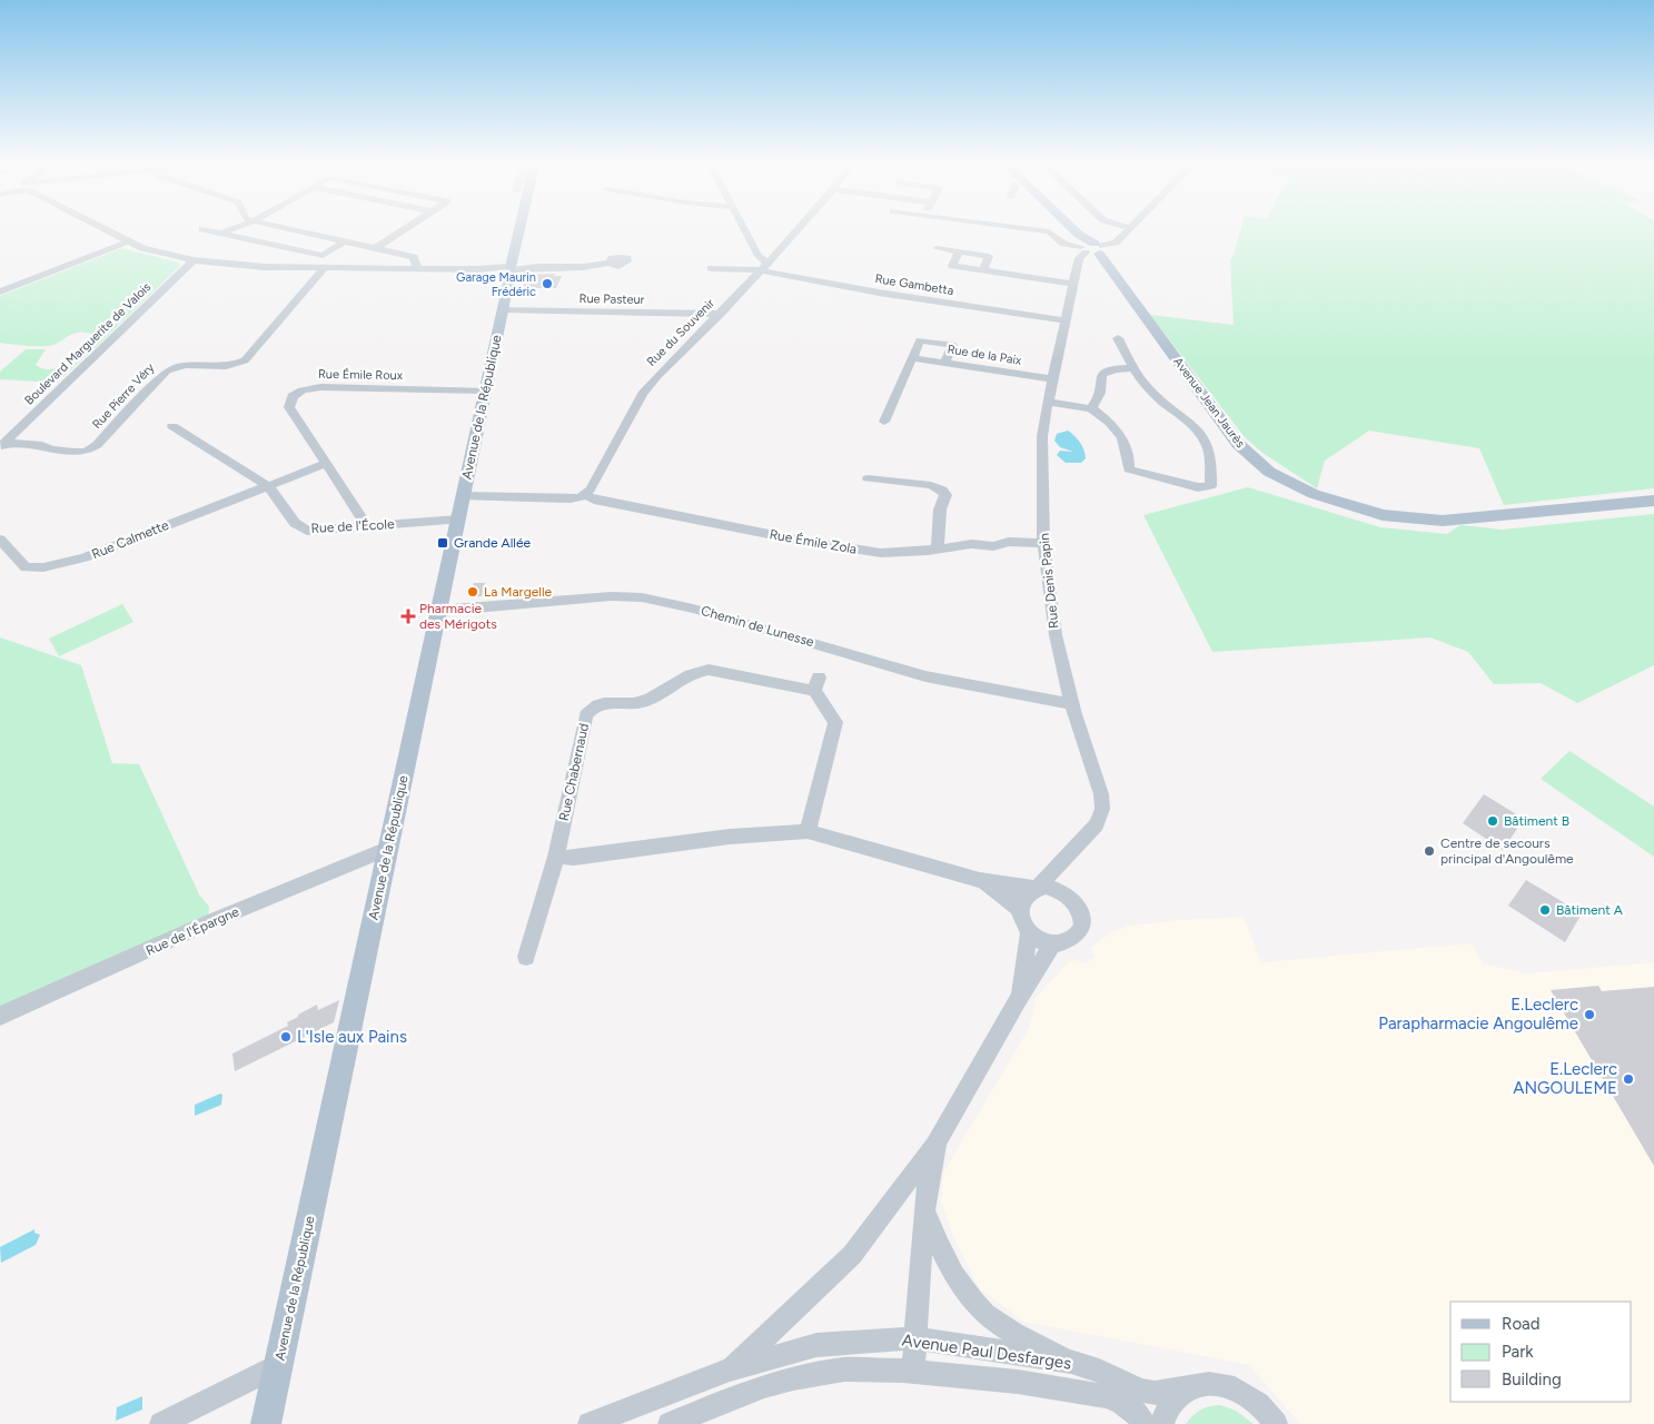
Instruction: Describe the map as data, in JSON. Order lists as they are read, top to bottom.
{
  "streets": {
    "main road": ["Avenue Jean Jaurès", "Avenue de la République"],
    "street": [
      "Rue Gambetta",
      "Rue Pasteur",
      "Rue du Souvenir",
      "Boulevard Marguerite de Valois",
      "Rue de la Paix",
      "Rue Émile Roux",
      "Rue Pierre Véry",
      "Rue de l'École",
      "Rue Calmette",
      "Rue Émile Zola",
      "Rue Denis Papin",
      "Chemin de Lunesse",
      "Rue Chabernaud",
      "Rue de l'Épargne",
      "Avenue Paul Desfarges"
    ]
  },
  "crossings": [
    ["Rue Gambetta", "Rue du Souvenir"],
    ["Rue Gambetta", "Rue Denis Papin"],
    ["Rue Pasteur", "Rue du Souvenir"],
    ["Rue Pasteur", "Avenue de la République"],
    ["Rue du Souvenir", "Rue Émile Zola"],
    ["Boulevard Marguerite de Valois", "Rue Pierre Véry"],
    ["Rue de la Paix", "Rue Denis Papin"],
    ["Rue Émile Roux", "Avenue de la République"],
    ["Rue Émile Roux", "Rue de l'École"],
    ["Rue Émile Roux", "Rue Calmette"],
    ["Avenue Jean Jaurès", "Rue Denis Papin"],
    ["Avenue de la République", "Rue de l'École"],
    ["Avenue de la République", "Chemin de Lunesse"],
    ["Avenue de la République", "Rue de l'Épargne"],
    ["Rue de l'École", "Rue Calmette"],
    ["Rue Émile Zola", "Rue Denis Papin"],
    ["Rue Denis Papin", "Chemin de Lunesse"]
  ],
  "places": {
    "other": [
      "Garage Maurin Frédéric",
      "La Margelle",
      "Bâtiment B",
      "Centre de secours principal d'Angoulême",
      "Bâtiment A",
      "E.Leclerc Parapharmacie Angoulême",
      "L'Isle aux Pains",
      "E.Leclerc ANGOULEME"
    ],
    "transit": ["Grande Allée"],
    "health": ["Pharmacie des Mérigots"]
  },
  "legend": ["Road", "Park", "Building"]
}
